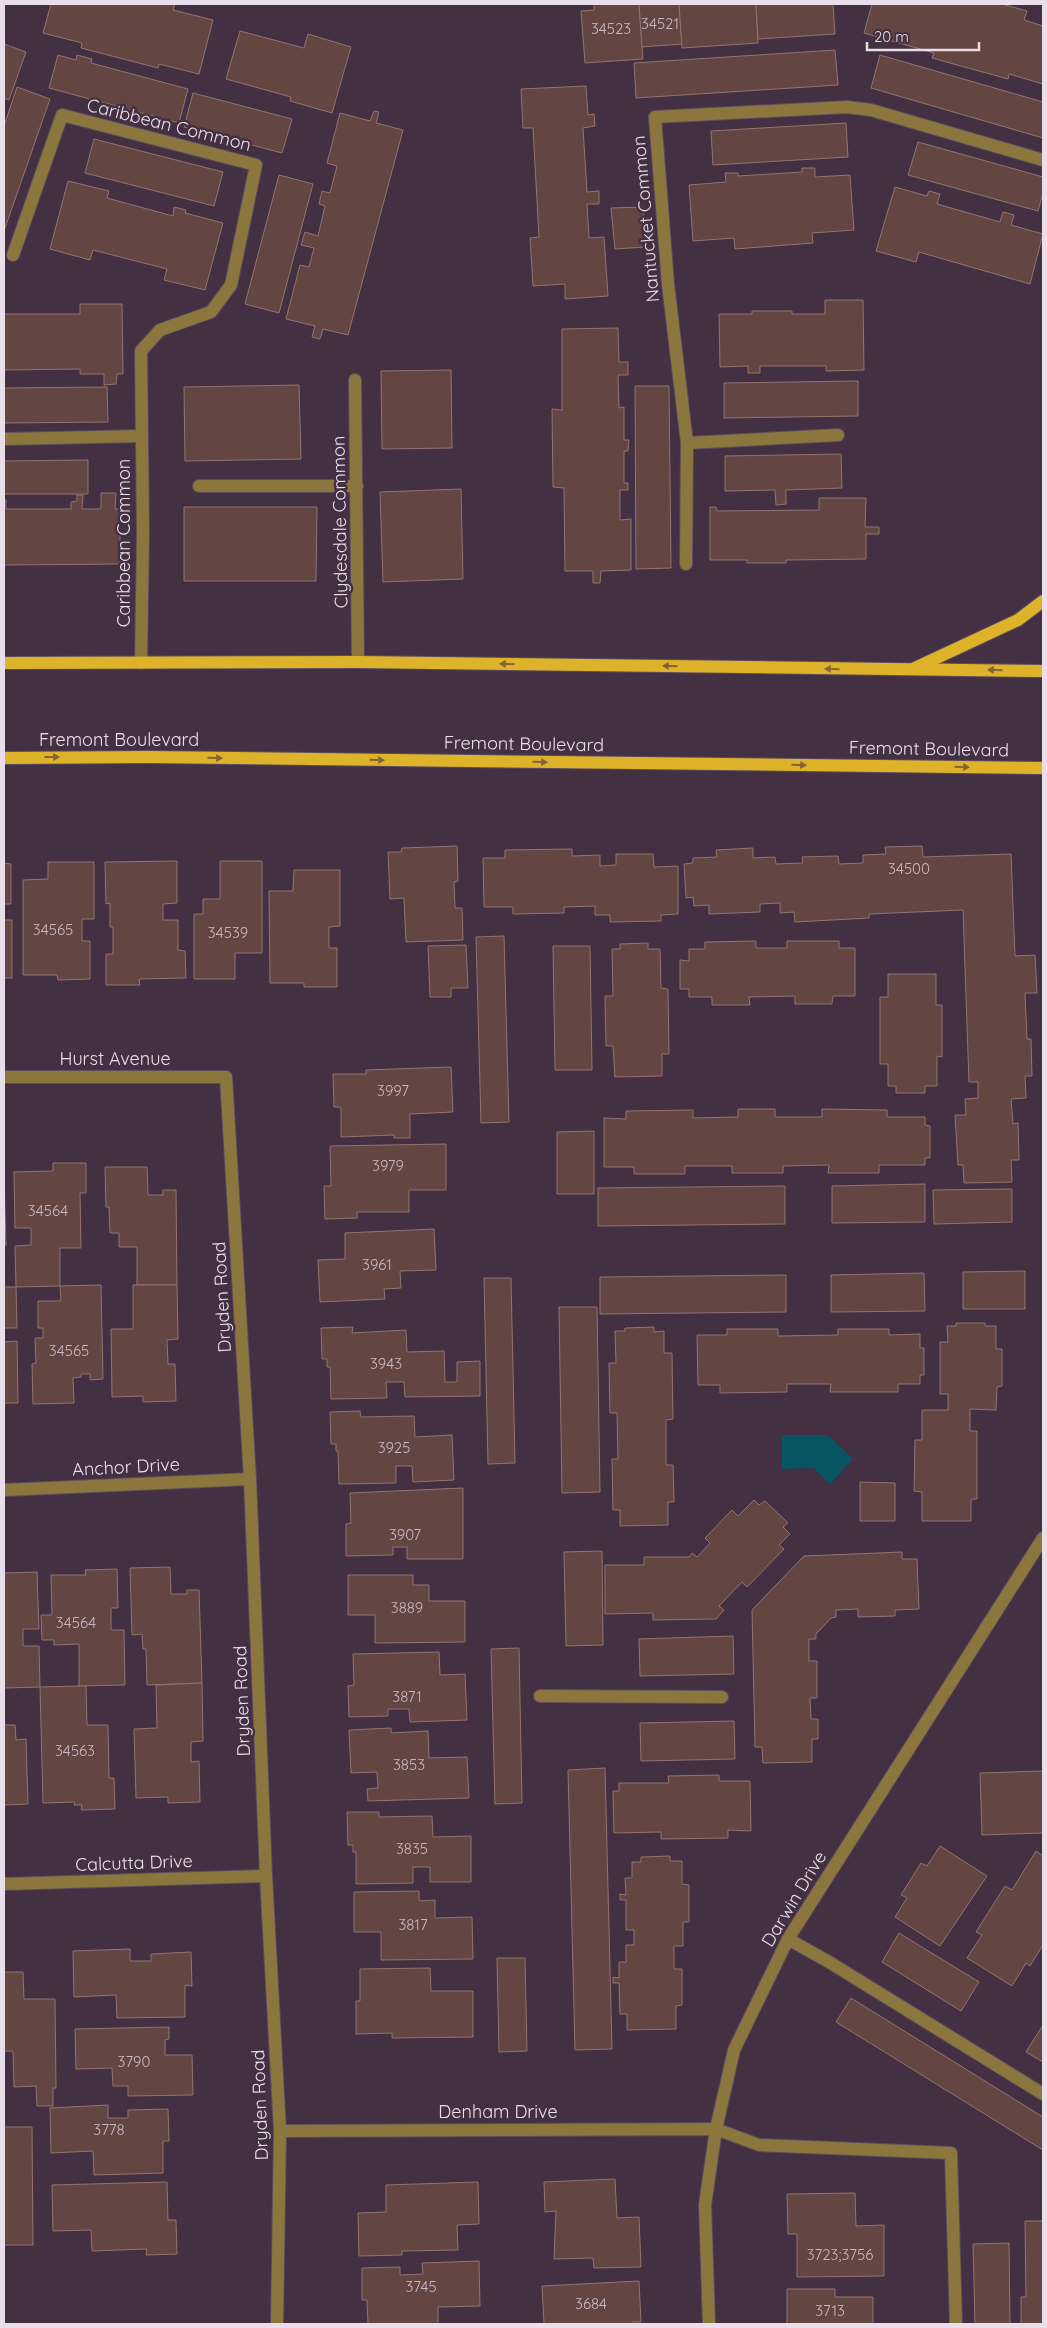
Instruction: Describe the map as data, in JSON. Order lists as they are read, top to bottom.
{
  "streets": {
    "main road": ["Fremont Boulevard"],
    "street": [
      "Caribbean Common",
      "Nantucket Common",
      "Clydesdale Common",
      "Hurst Avenue",
      "Dryden Road",
      "Anchor Drive",
      "Calcutta Drive",
      "Darwin Drive",
      "Denham Drive"
    ]
  },
  "crossings": [
    ["Hurst Avenue", "Dryden Road"],
    ["Dryden Road", "Anchor Drive"],
    ["Dryden Road", "Calcutta Drive"],
    ["Dryden Road", "Denham Drive"],
    ["Darwin Drive", "Denham Drive"]
  ],
  "house_numbers": [
    "34521",
    "34523",
    "34500",
    "34565",
    "34539",
    "3997",
    "3979",
    "34564",
    "3961",
    "34565",
    "3943",
    "3925",
    "3907",
    "3889",
    "34564",
    "3871",
    "34563",
    "3853",
    "3835",
    "3817",
    "3790",
    "3778",
    "3723;3756",
    "3745",
    "3684",
    "3713"
  ],
  "scale_bar": "20 m"
}
